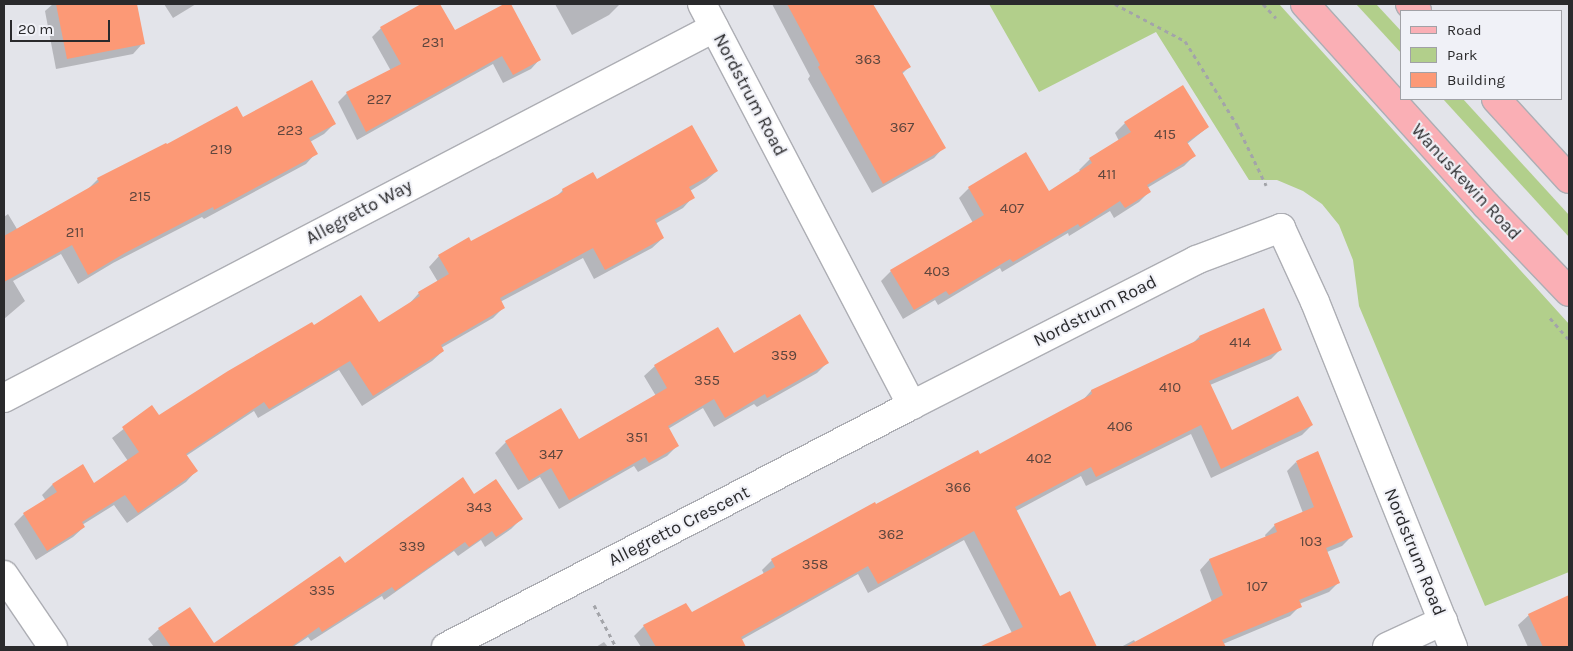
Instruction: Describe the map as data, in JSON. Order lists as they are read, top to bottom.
{
  "streets": {
    "main road": ["Wanuskewin Road"],
    "street": ["Nordstrum Road", "Allegretto Way", "Allegretto Crescent"]
  },
  "crossings": [
    ["Nordstrum Road", "Allegretto Way"],
    ["Nordstrum Road", "Allegretto Crescent"]
  ],
  "house_numbers": [
    "231",
    "363",
    "227",
    "367",
    "223",
    "415",
    "219",
    "411",
    "215",
    "407",
    "211",
    "403",
    "414",
    "359",
    "355",
    "410",
    "406",
    "351",
    "347",
    "402",
    "366",
    "343",
    "362",
    "103",
    "339",
    "358",
    "107",
    "335"
  ],
  "legend": ["Road", "Park", "Building"],
  "scale_bar": "20 m"
}
